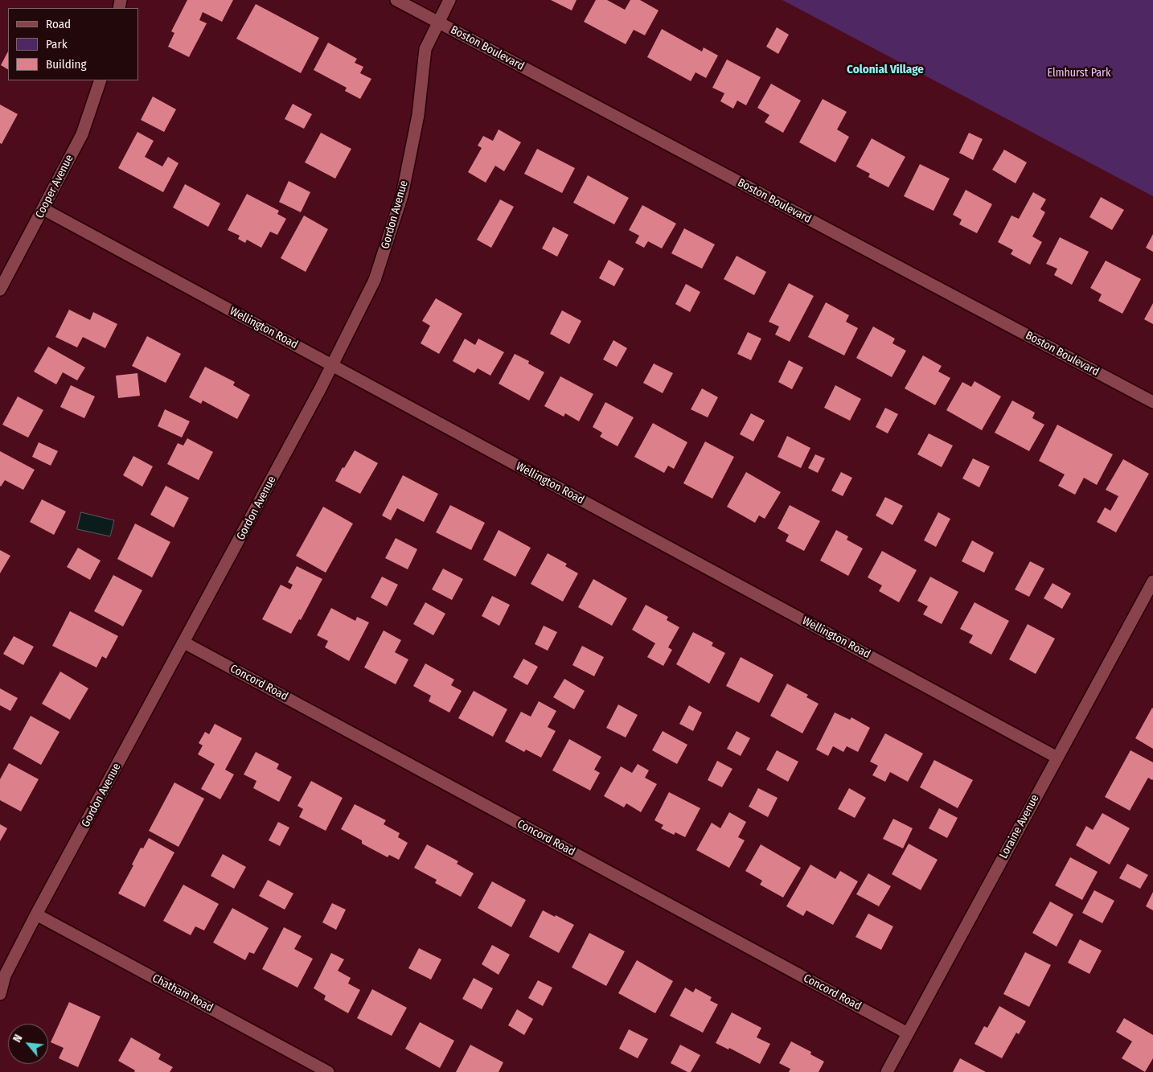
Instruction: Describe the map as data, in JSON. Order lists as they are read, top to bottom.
{
  "streets": {
    "street": [
      "Boston Boulevard",
      "Cooper Avenue",
      "Gordon Avenue",
      "Wellington Road",
      "Concord Road",
      "Loraine Avenue",
      "Chatham Road"
    ]
  },
  "crossings": [
    ["Boston Boulevard", "Gordon Avenue"],
    ["Cooper Avenue", "Wellington Road"],
    ["Gordon Avenue", "Wellington Road"],
    ["Gordon Avenue", "Concord Road"],
    ["Gordon Avenue", "Chatham Road"],
    ["Wellington Road", "Loraine Avenue"],
    ["Concord Road", "Loraine Avenue"]
  ],
  "districts": ["Colonial Village"],
  "parks": ["Elmhurst Park"],
  "legend": ["Road", "Park", "Building"],
  "north": "top left"
}
